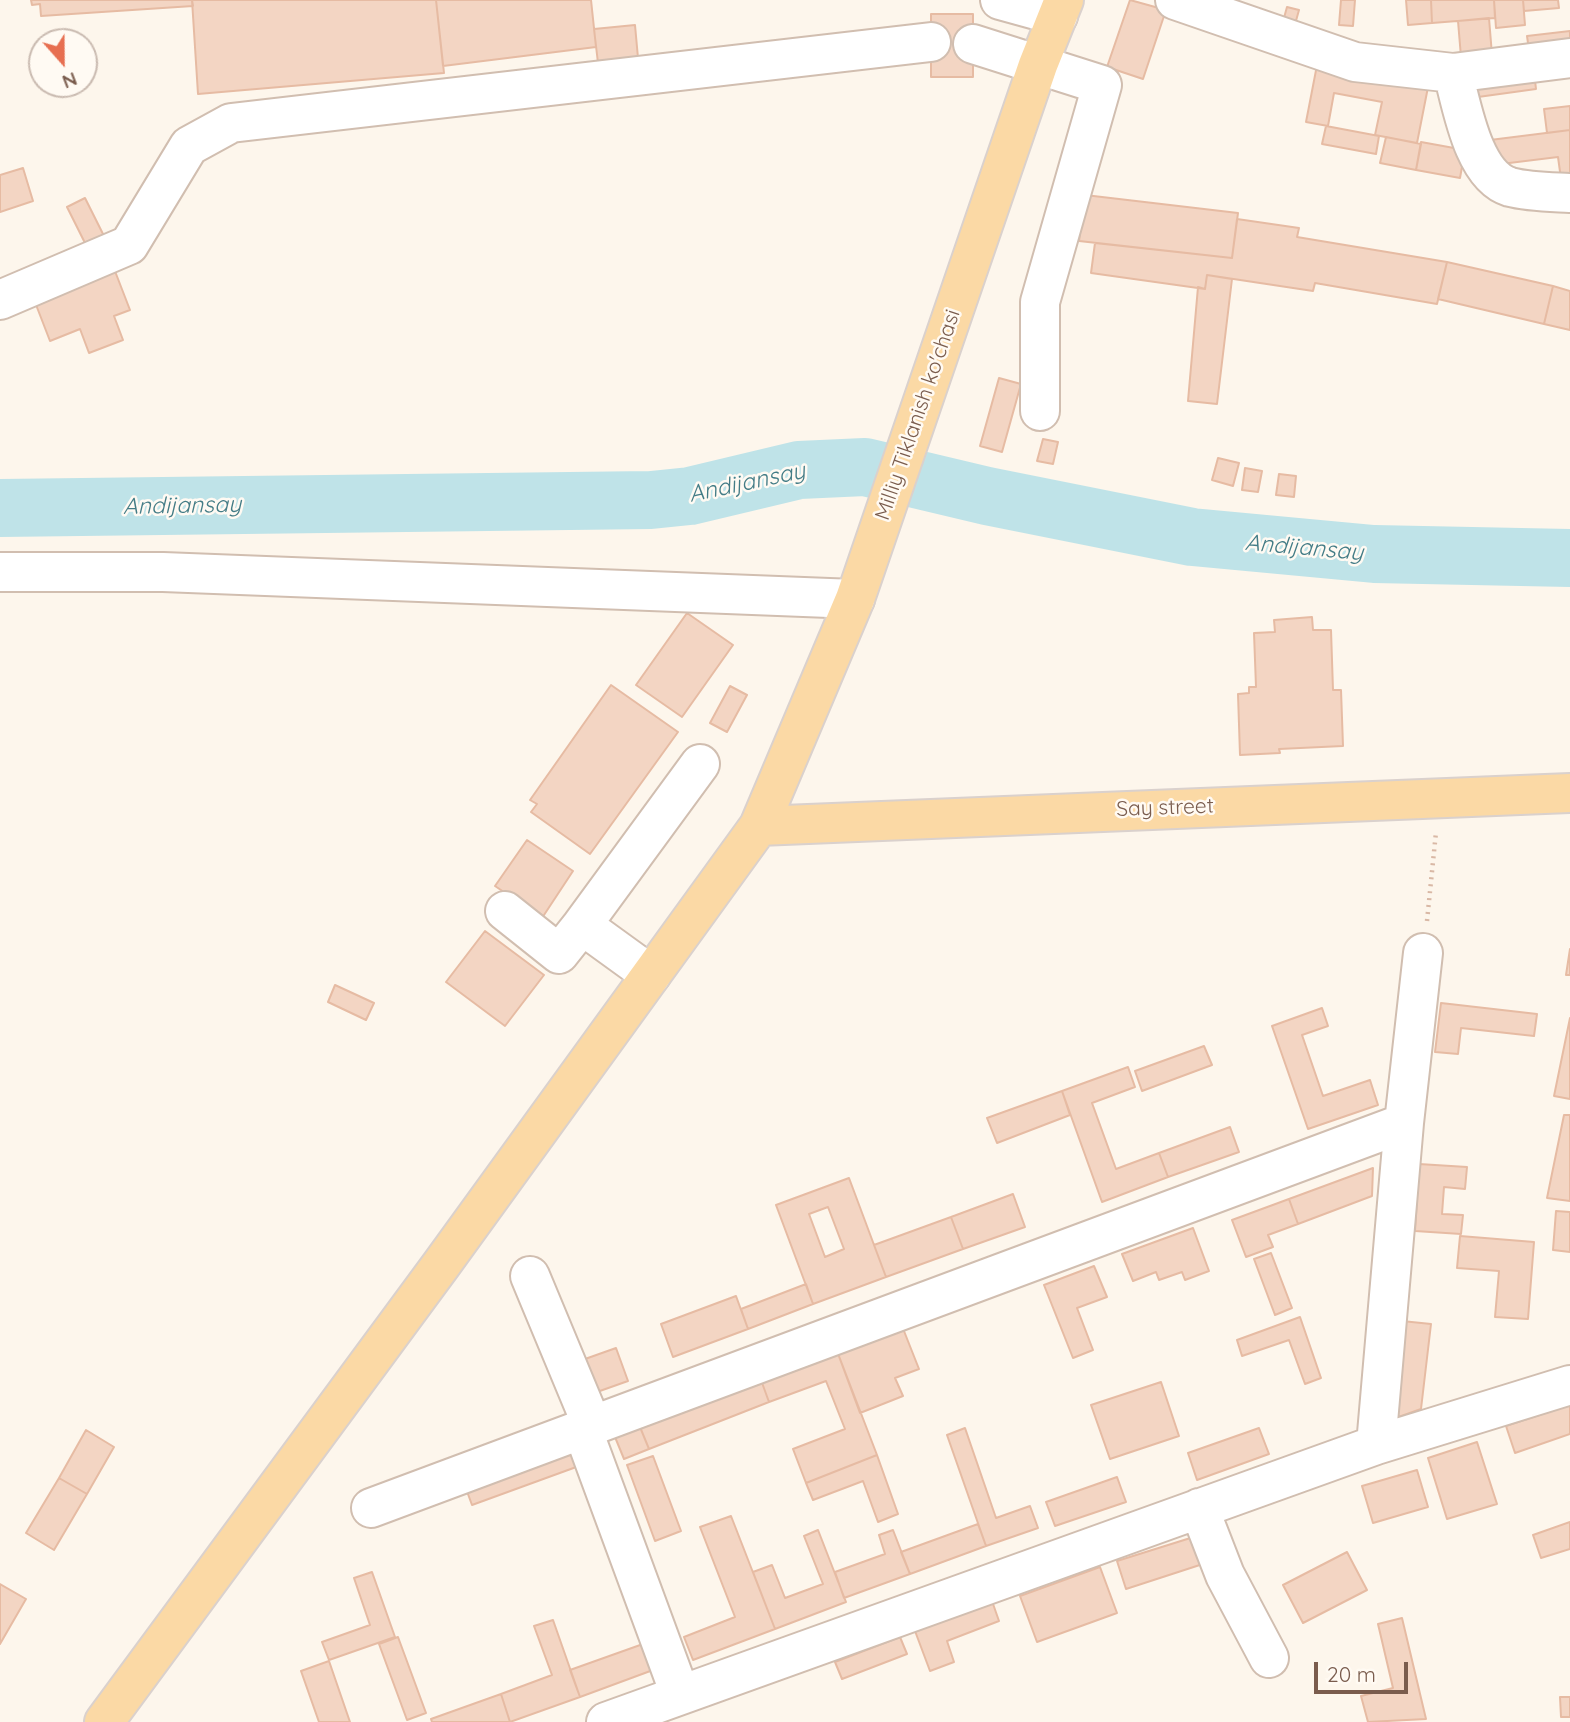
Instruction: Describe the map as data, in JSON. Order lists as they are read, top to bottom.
{
  "streets": {
    "main road": ["Milliy Tiklanish ko'chasi", "Say street"]
  },
  "crossings": [
    ["Milliy Tiklanish ko'chasi", "Say street"]
  ],
  "water": ["Andijansay"],
  "scale_bar": "20 m",
  "north": "bottom"
}
